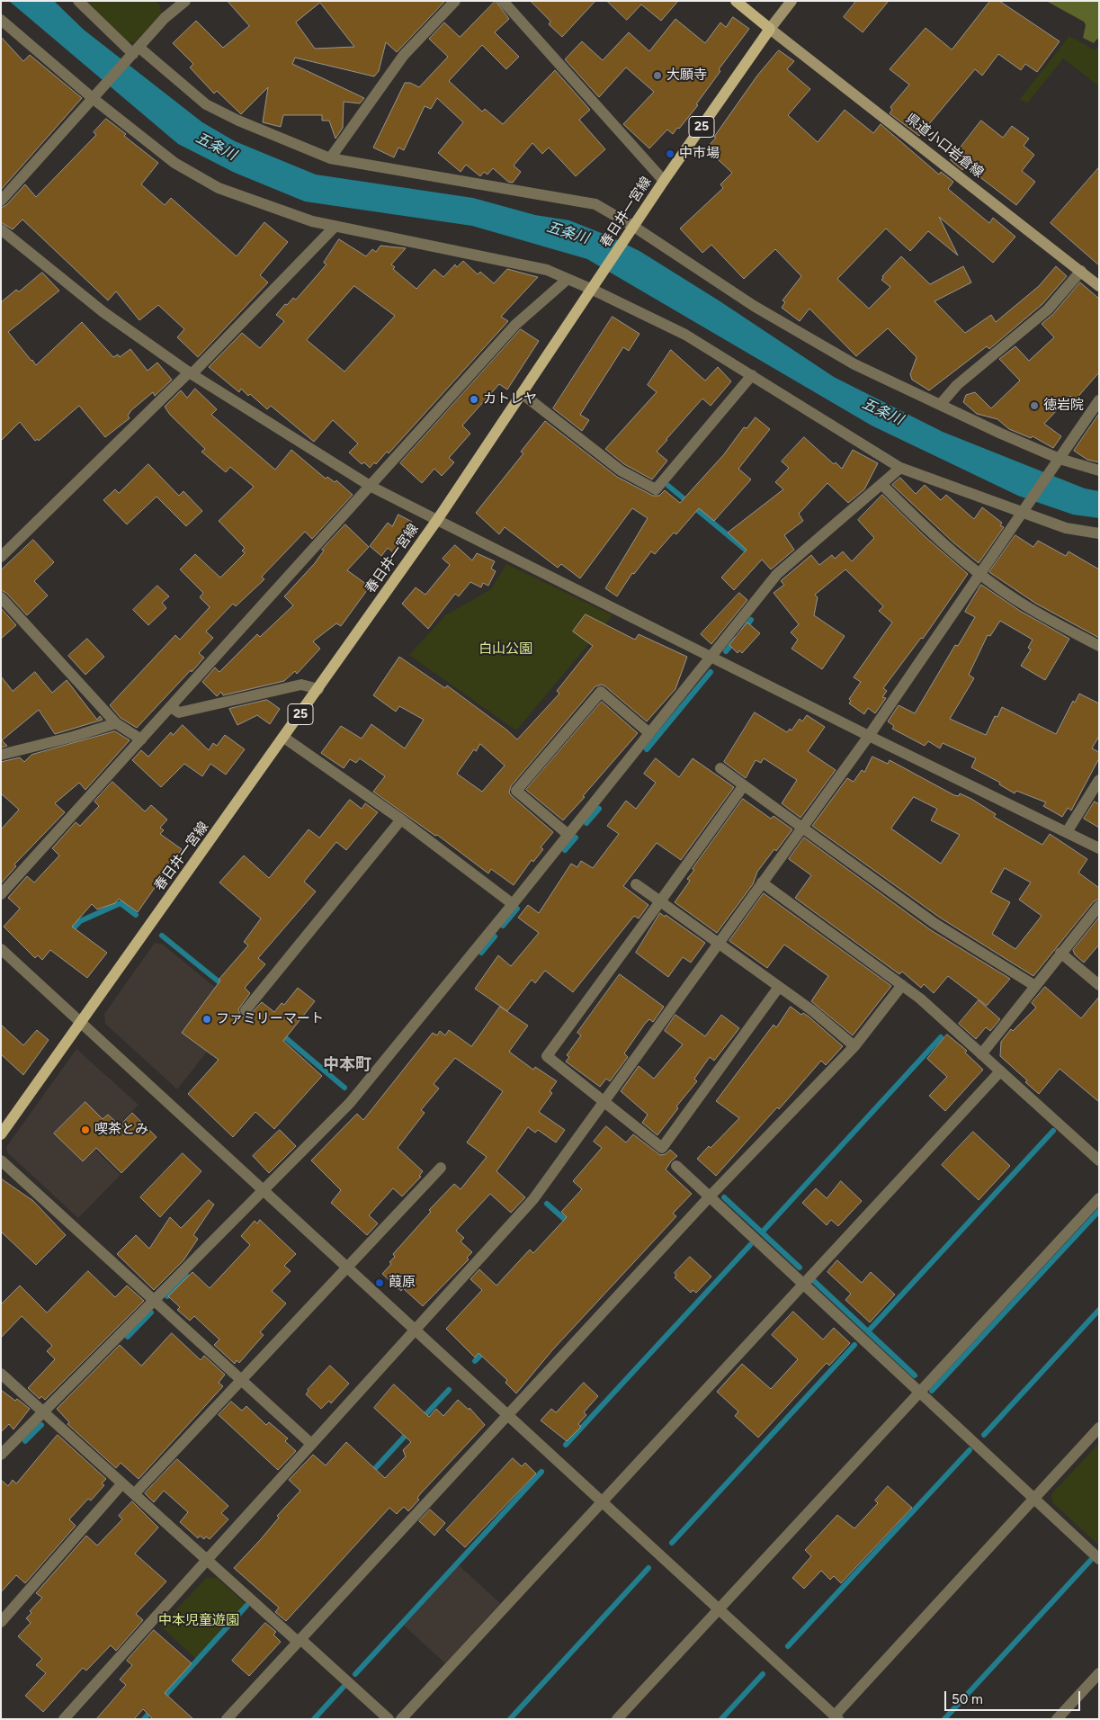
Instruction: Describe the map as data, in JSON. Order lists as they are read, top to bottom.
{
  "streets": {
    "main road": ["25", "県道小口岩倉線", "春日井一宮線"]
  },
  "crossings": [
    ["県道小口岩倉線", "春日井一宮線"]
  ],
  "districts": ["中本町"],
  "water": ["五条川"],
  "parks": ["白山公園", "中本児童遊園"],
  "places": [
    "大願寺",
    "中市場",
    "カトレヤ",
    "徳岩院",
    "ファミリーマート",
    "喫茶とみ",
    "葭原"
  ],
  "scale_bar": "50 m"
}
